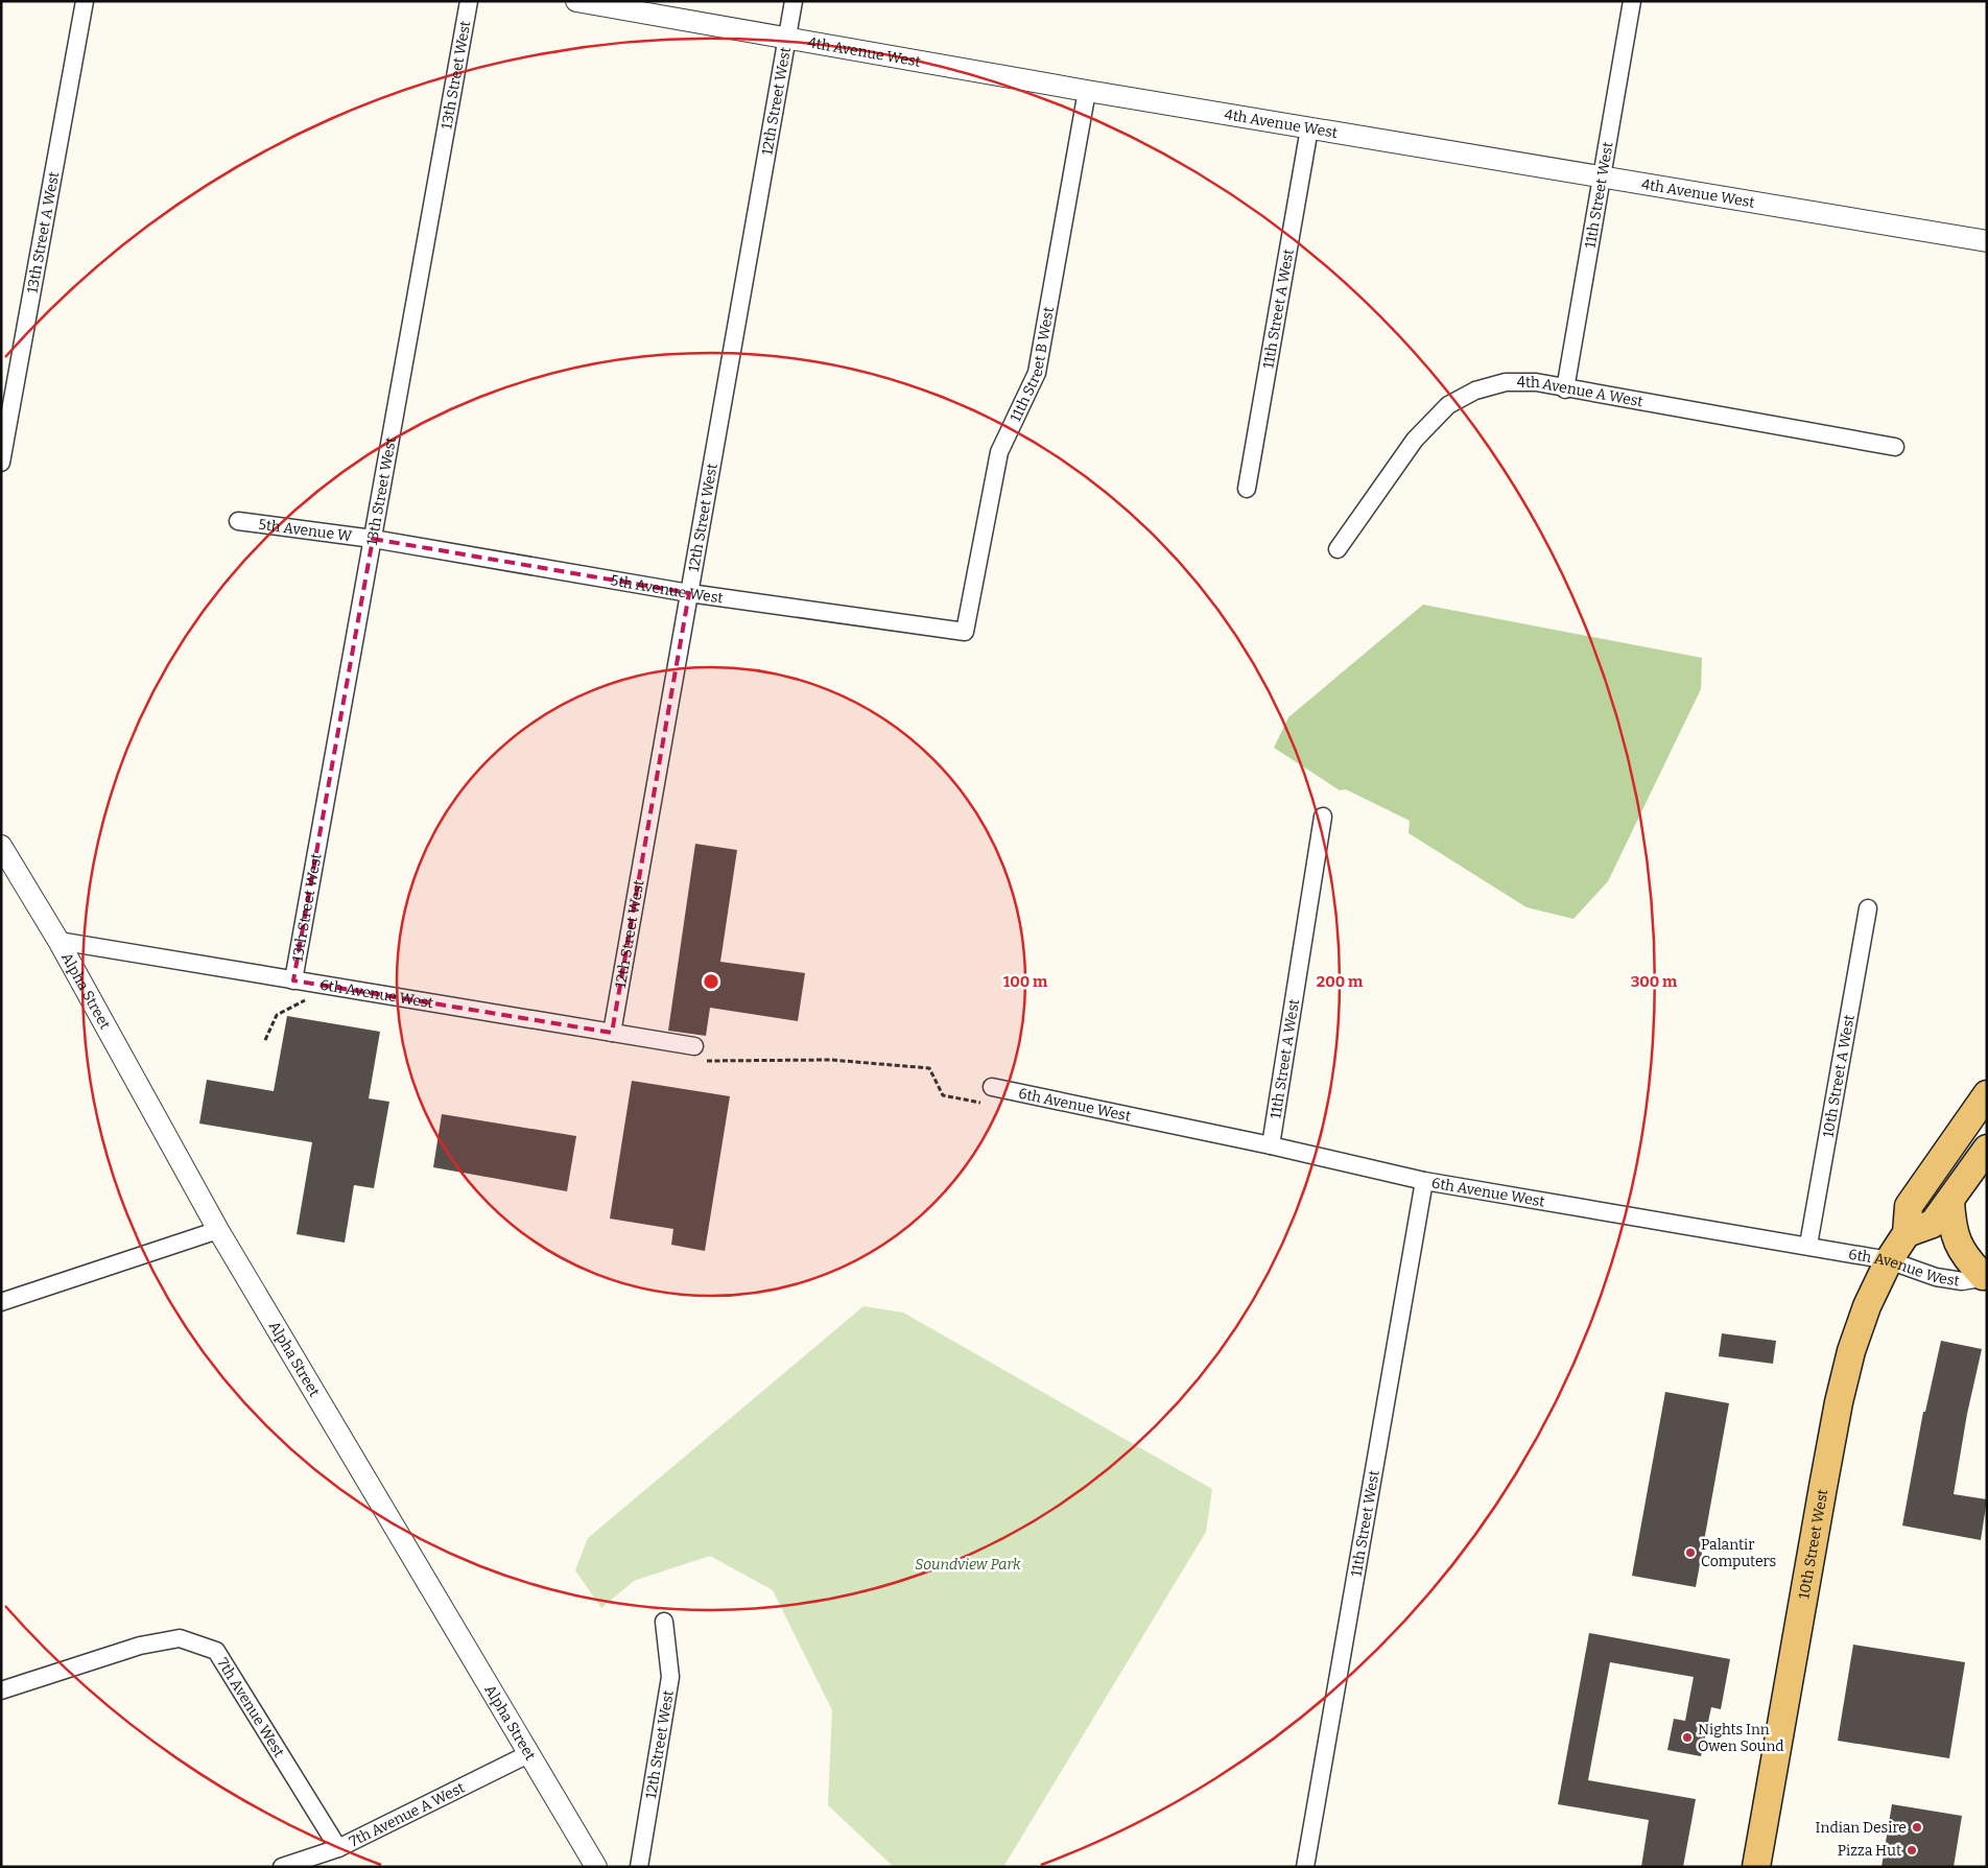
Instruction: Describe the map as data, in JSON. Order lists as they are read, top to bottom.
{
  "streets": {
    "main road": ["10th Street West"],
    "street": [
      "4th Avenue West",
      "13th Street West",
      "12th Street West",
      "11th Street West",
      "13th Street A West",
      "11th Street A West",
      "11th Street B West",
      "4th Avenue A West",
      "5th Avenue W",
      "5th Avenue West",
      "Alpha Street",
      "6th Avenue West",
      "10th Street A West",
      "7th Avenue West",
      "7th Avenue A West"
    ]
  },
  "crossings": [
    ["4th Avenue West", "12th Street West"],
    ["4th Avenue West", "11th Street West"],
    ["4th Avenue West", "11th Street A West"],
    ["4th Avenue West", "11th Street B West"],
    ["13th Street West", "5th Avenue W"],
    ["13th Street West", "5th Avenue West"],
    ["13th Street West", "6th Avenue West"],
    ["12th Street West", "5th Avenue West"],
    ["12th Street West", "6th Avenue West"],
    ["11th Street West", "4th Avenue A West"],
    ["11th Street West", "6th Avenue West"],
    ["11th Street A West", "6th Avenue West"],
    ["11th Street B West", "5th Avenue West"],
    ["5th Avenue W", "5th Avenue West"],
    ["Alpha Street", "6th Avenue West"],
    ["Alpha Street", "7th Avenue A West"],
    ["6th Avenue West", "10th Street A West"],
    ["6th Avenue West", "10th Street West"],
    ["7th Avenue West", "7th Avenue A West"]
  ],
  "parks": ["Soundview Park"],
  "places": [
    "Palantir Computers",
    "Nights Inn Owen Sound",
    "Indian Desire",
    "Pizza Hut"
  ],
  "rings": ["100 m", "200 m", "300 m"]
}
